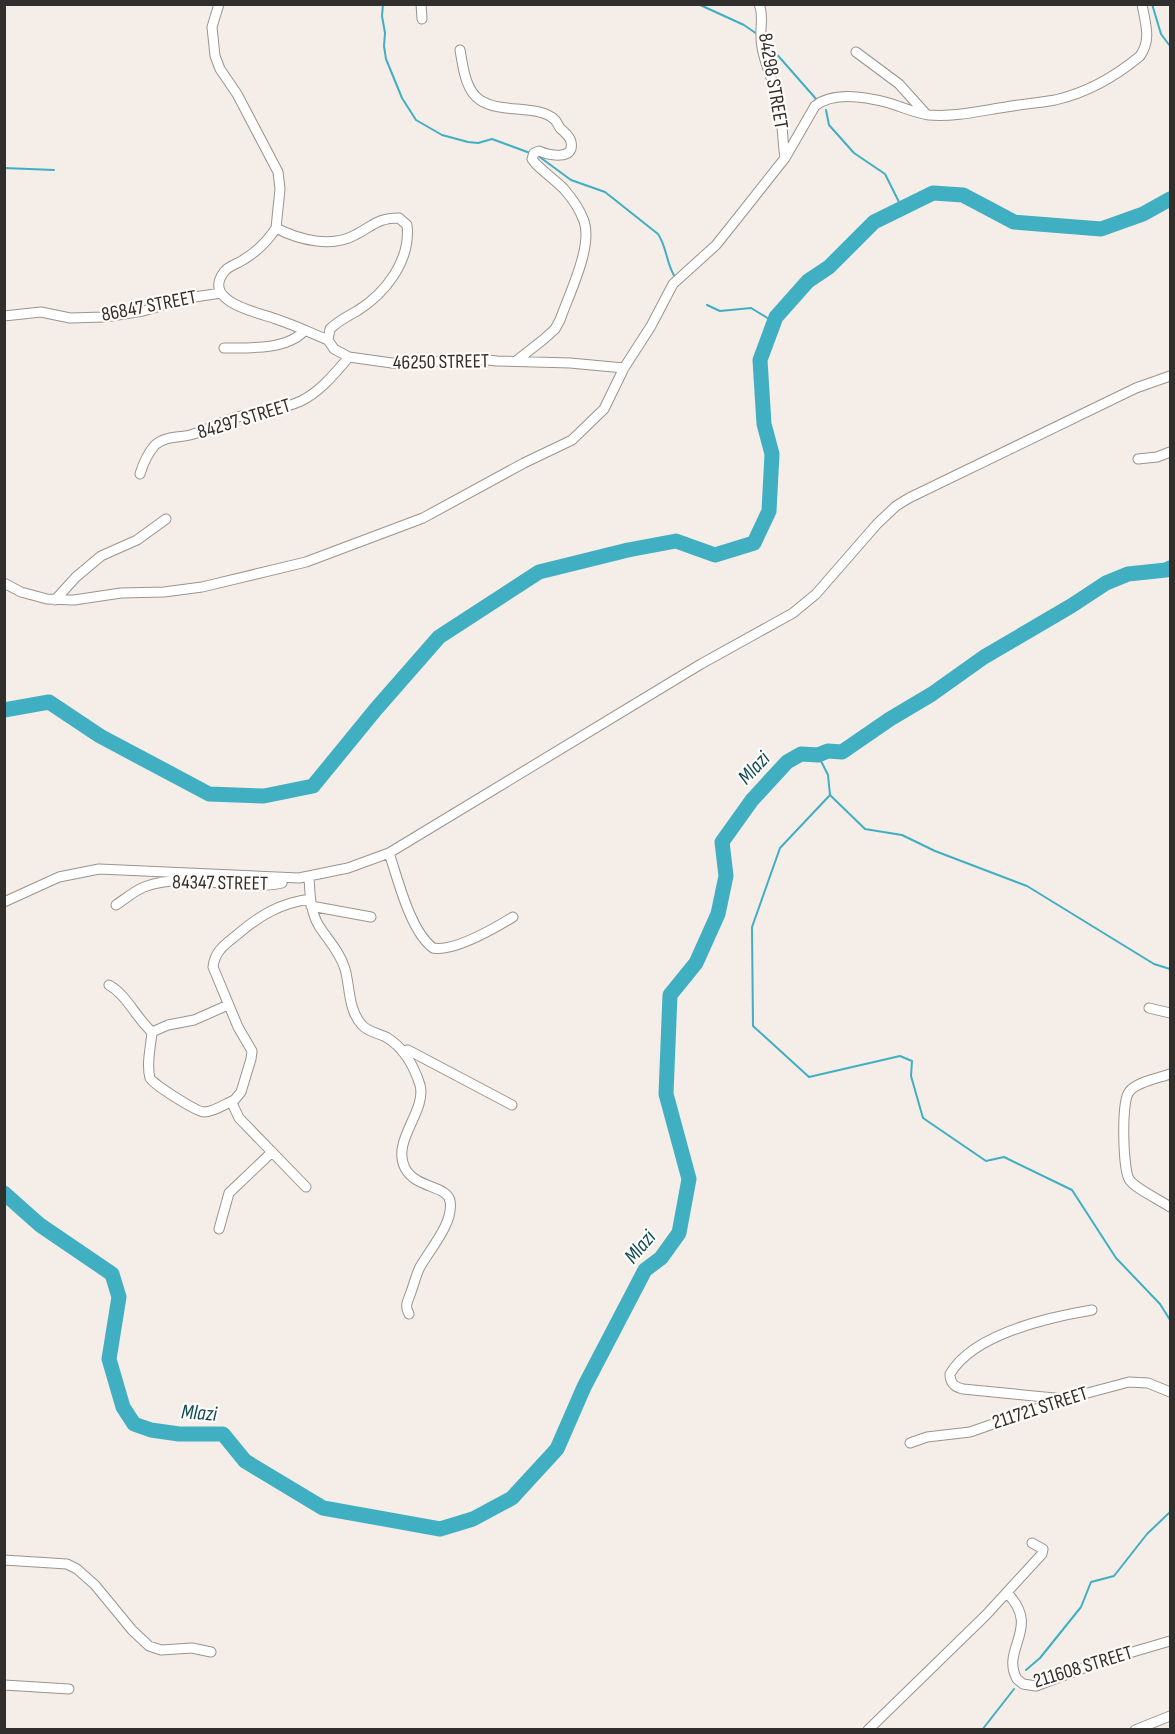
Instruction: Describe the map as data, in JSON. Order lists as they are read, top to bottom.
{
  "streets": {
    "street": [
      "84298 STREET",
      "86847 STREET",
      "46250 STREET",
      "84297 STREET",
      "84347 STREET",
      "211721 STREET",
      "211608 STREET"
    ]
  },
  "crossings": [
    ["46250 STREET", "84297 STREET"]
  ],
  "water": ["Mlazi"]
}
